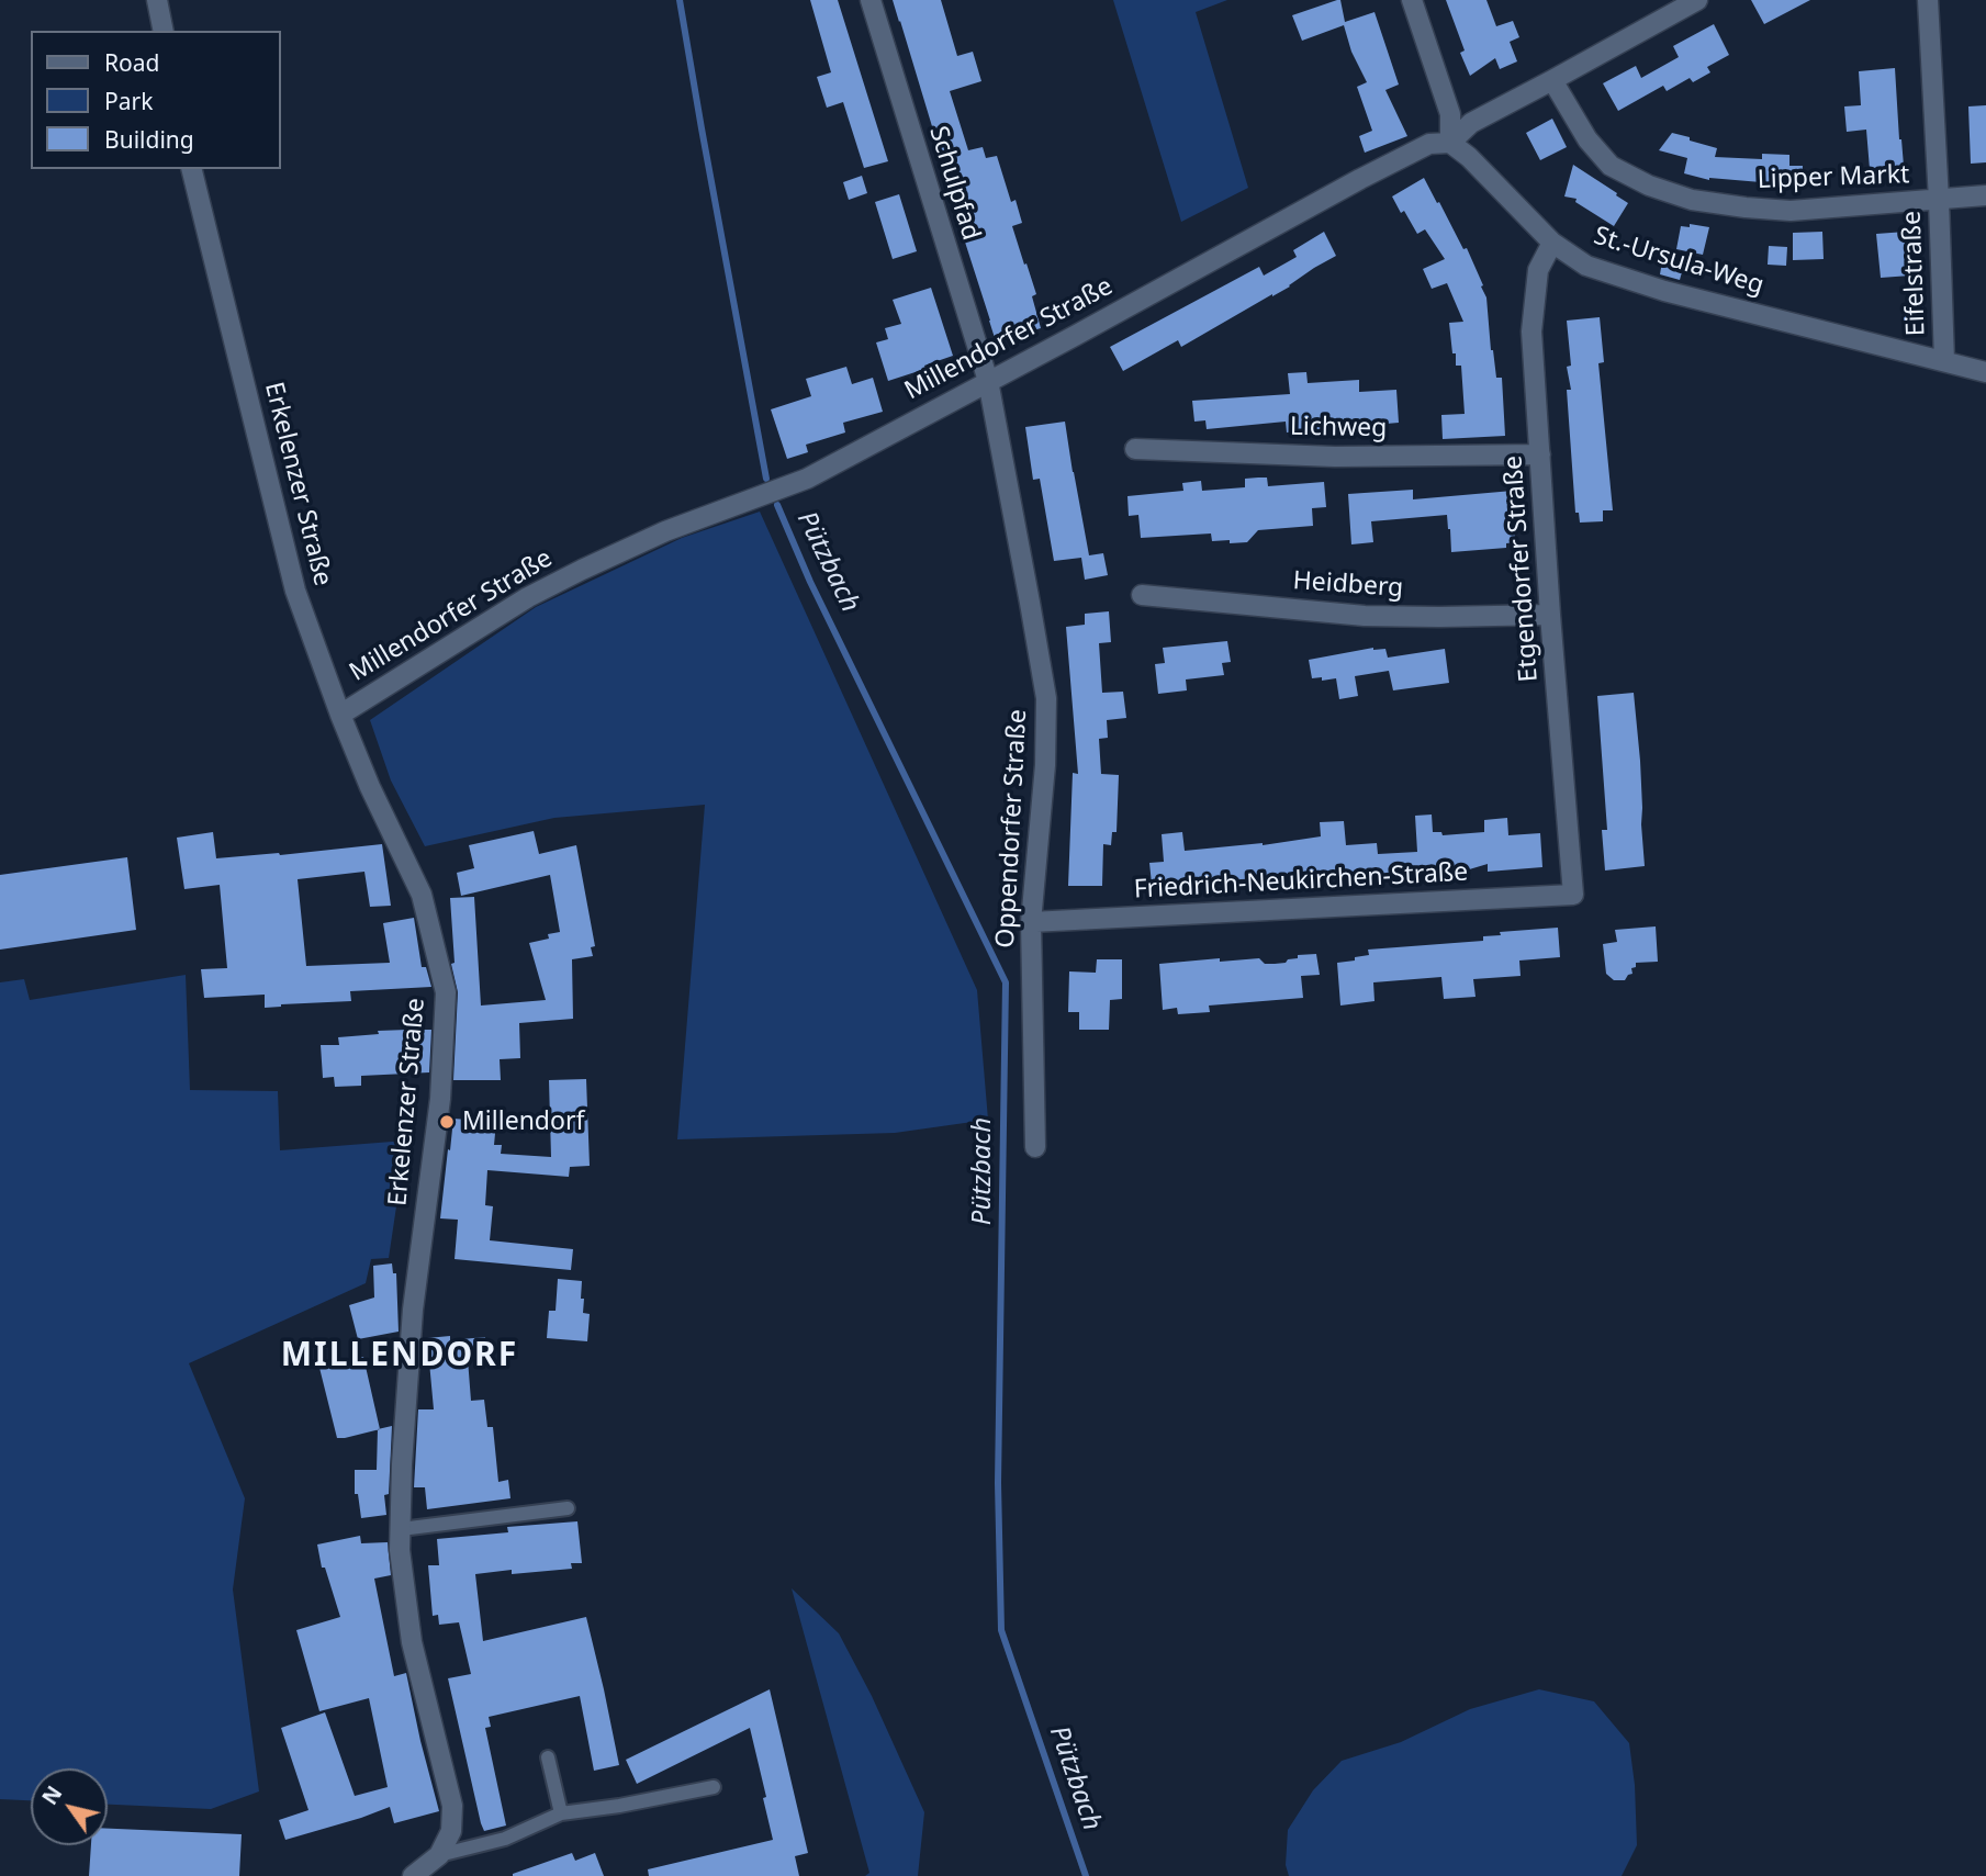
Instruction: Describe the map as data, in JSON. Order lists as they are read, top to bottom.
{
  "streets": {
    "street": [
      "Lipper Markt",
      "Schulpfad",
      "St.-Ursula-Weg",
      "Eifelstraße",
      "Millendorfer Straße",
      "Lichweg",
      "Erkelenzer Straße",
      "Etgendorfer Straße",
      "Heidberg",
      "Oppendorfer Straße",
      "Friedrich-Neukirchen-Straße"
    ]
  },
  "crossings": [
    ["Lipper Markt", "Eifelstraße"],
    ["Lipper Markt", "Millendorfer Straße"],
    ["Schulpfad", "Millendorfer Straße"],
    ["Schulpfad", "Oppendorfer Straße"],
    ["St.-Ursula-Weg", "Eifelstraße"],
    ["St.-Ursula-Weg", "Millendorfer Straße"],
    ["St.-Ursula-Weg", "Etgendorfer Straße"],
    ["Millendorfer Straße", "Erkelenzer Straße"],
    ["Millendorfer Straße", "Oppendorfer Straße"],
    ["Lichweg", "Etgendorfer Straße"],
    ["Etgendorfer Straße", "Heidberg"],
    ["Etgendorfer Straße", "Friedrich-Neukirchen-Straße"],
    ["Oppendorfer Straße", "Friedrich-Neukirchen-Straße"]
  ],
  "districts": ["MILLENDORF"],
  "water": ["Pützbach"],
  "places": ["Millendorf"],
  "legend": ["Road", "Park", "Building"],
  "north": "top left"
}
